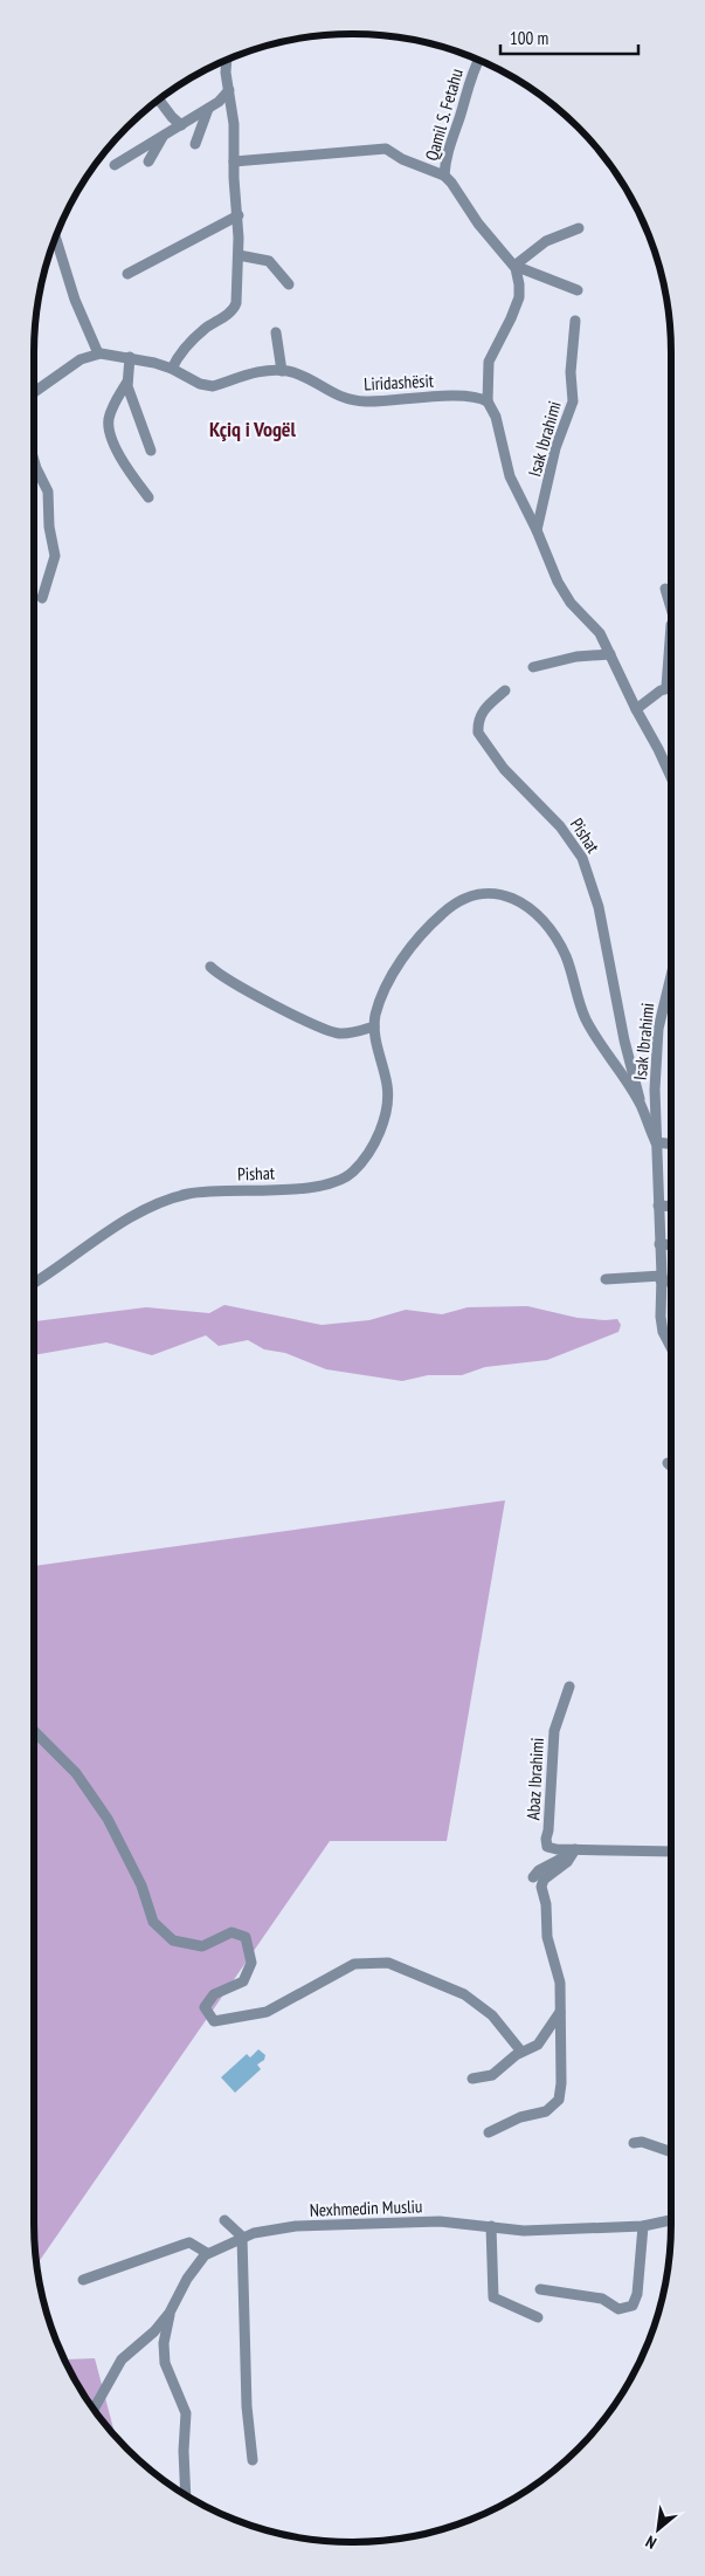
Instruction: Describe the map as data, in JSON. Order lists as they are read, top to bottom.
{
  "streets": {
    "street": [
      "Qamil S. Fetahu",
      "Liridashësit",
      "Isak Ibrahimi",
      "Pishat",
      "Abaz Ibrahimi",
      "Nexhmedin Musliu"
    ]
  },
  "crossings": [
    ["Liridashësit", "Isak Ibrahimi"],
    ["Isak Ibrahimi", "Pishat"]
  ],
  "districts": ["Kçiq i Vogël"],
  "scale_bar": "100 m",
  "north": "bottom left"
}
